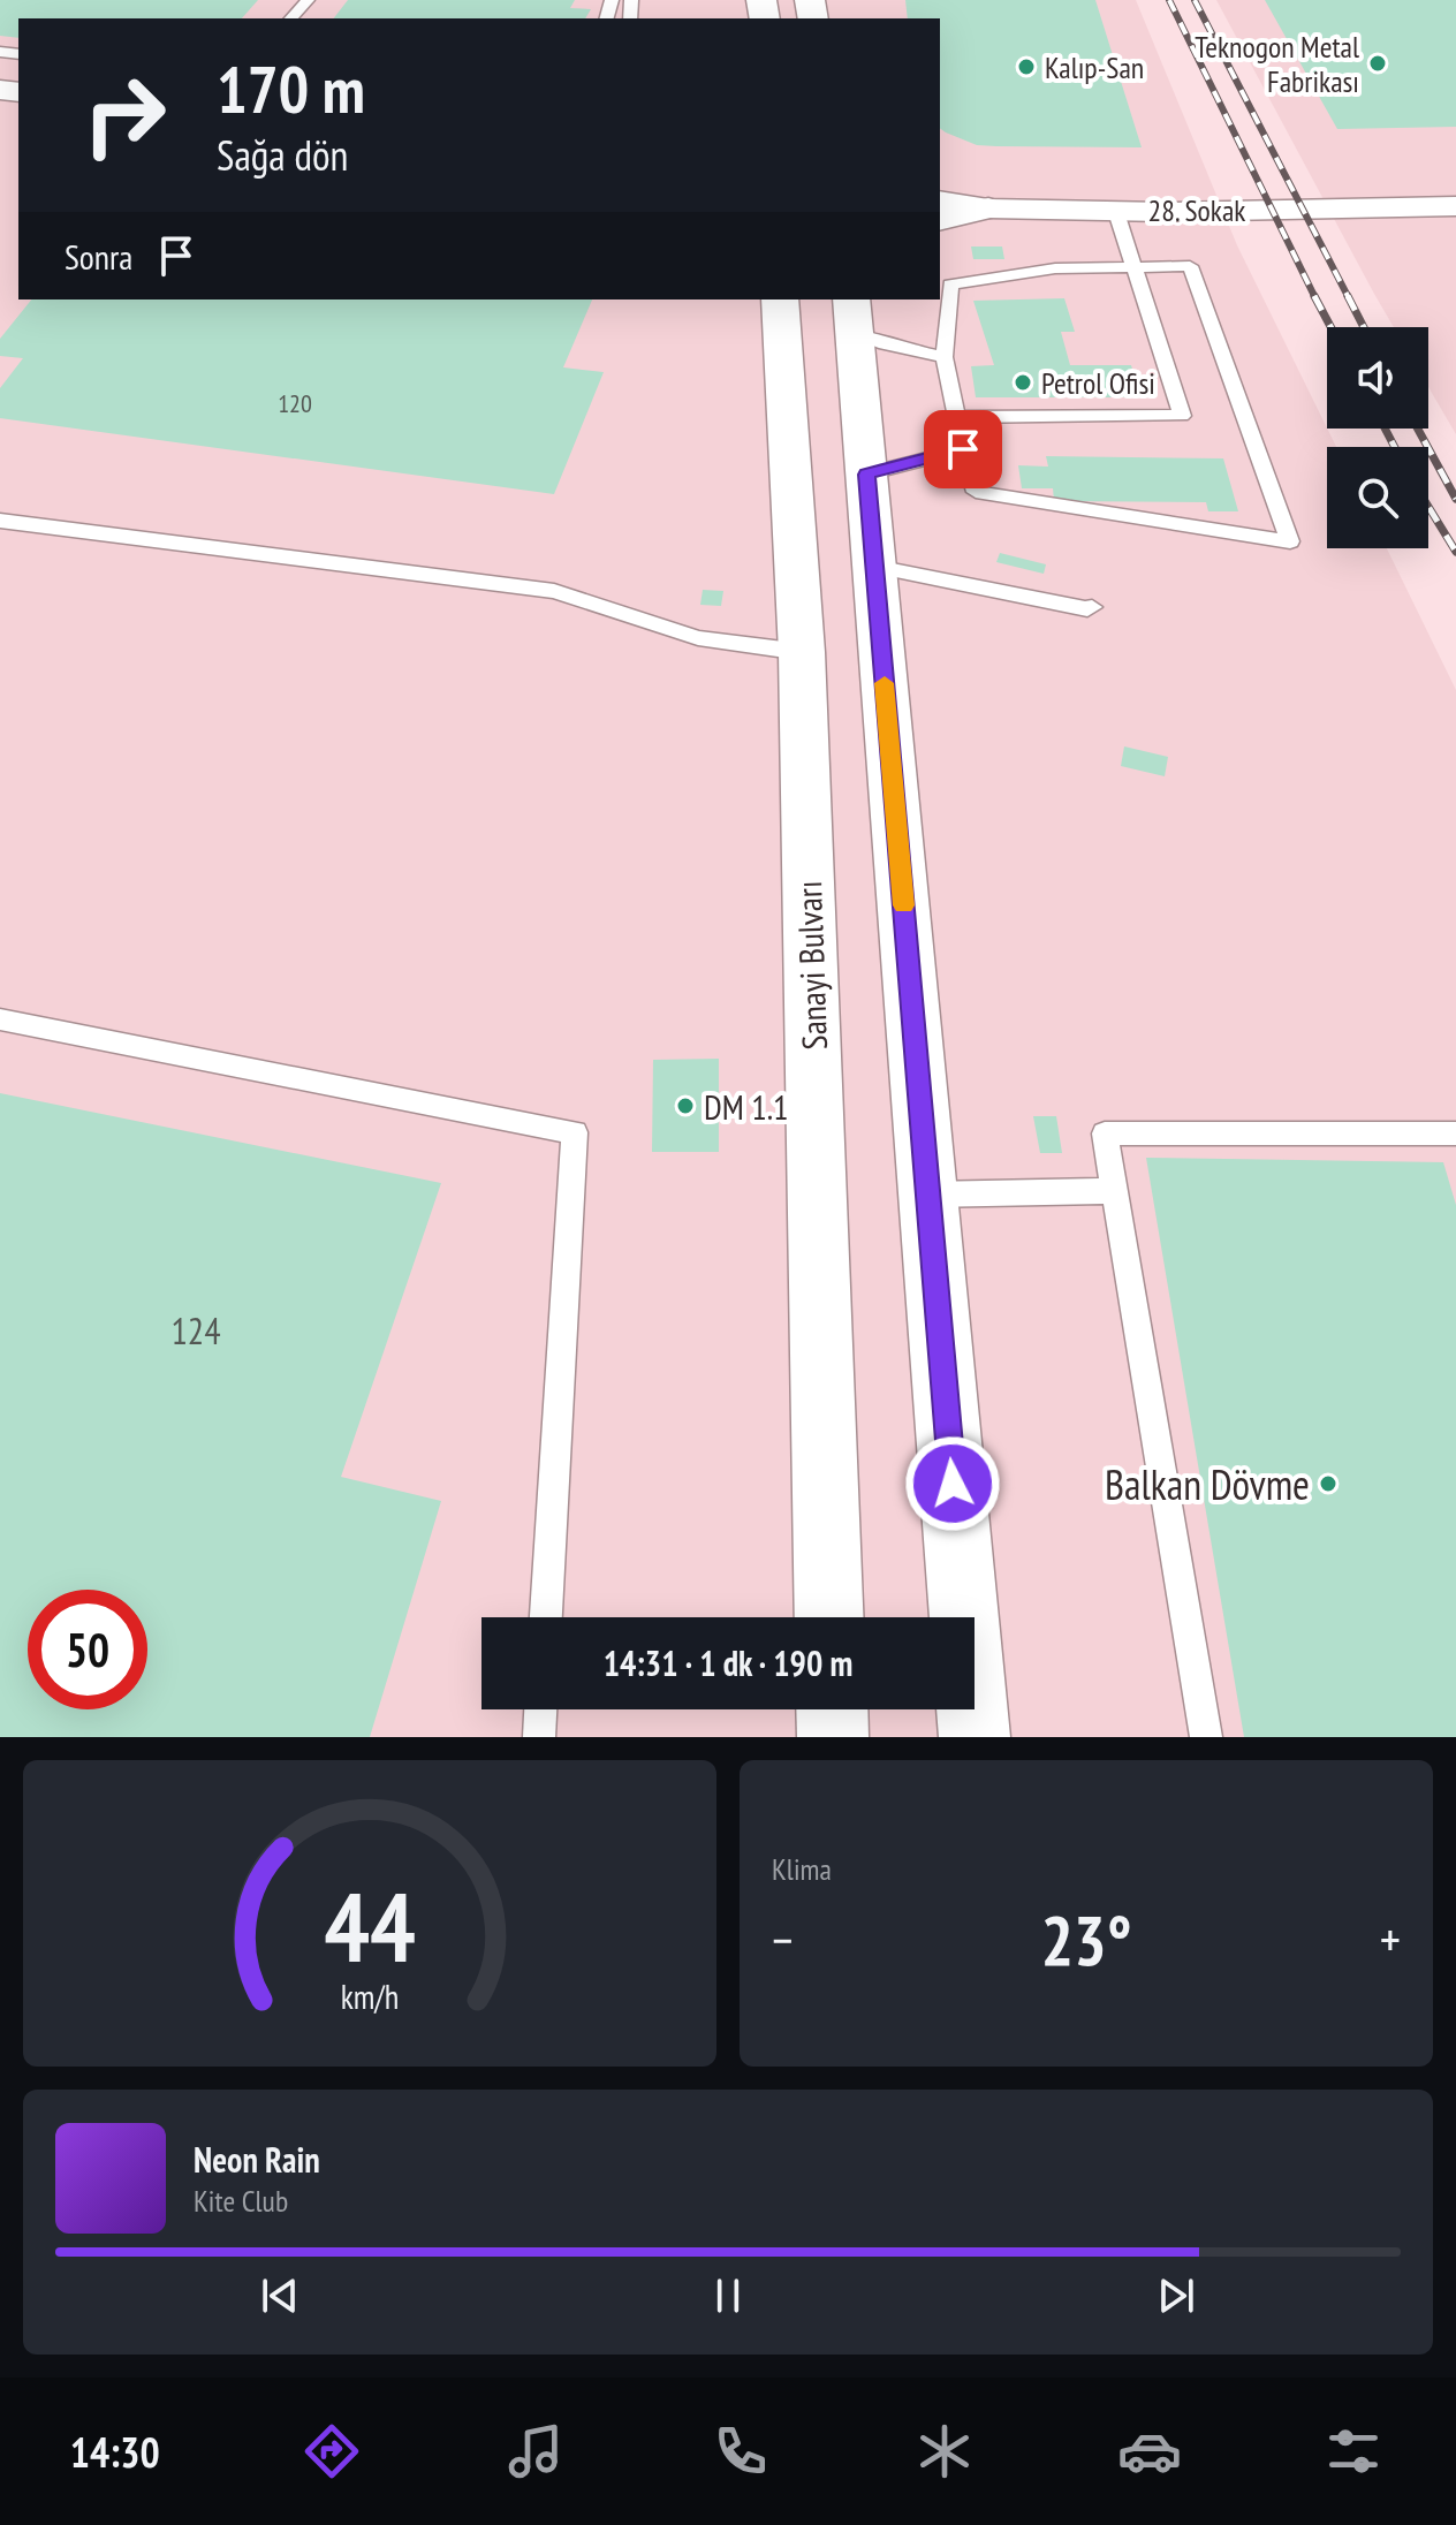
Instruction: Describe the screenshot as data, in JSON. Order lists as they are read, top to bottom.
{
  "streets": {
    "main road": ["Sanayi Bulvarı"],
    "street": ["28. Sokak"]
  },
  "places": [
    "Teknogon Metal Fabrikası",
    "Kalıp-San",
    "Petrol Ofisi",
    "DM 1.1",
    "Balkan Dövme"
  ],
  "house_numbers": ["120", "124"],
  "page": {
    "turn": ["170 m", "Sağa dön"],
    "then": "Sonra",
    "limit": "50",
    "trip": "14:31 · 1 dk · 190 m",
    "tile": "Klima",
    "heat": ["−", "23°", "+"],
    "song": ["Neon Rain", "Kite Club"],
    "tabs": "14:30",
    "gauge": ["44", "km/h"]
  }
}
